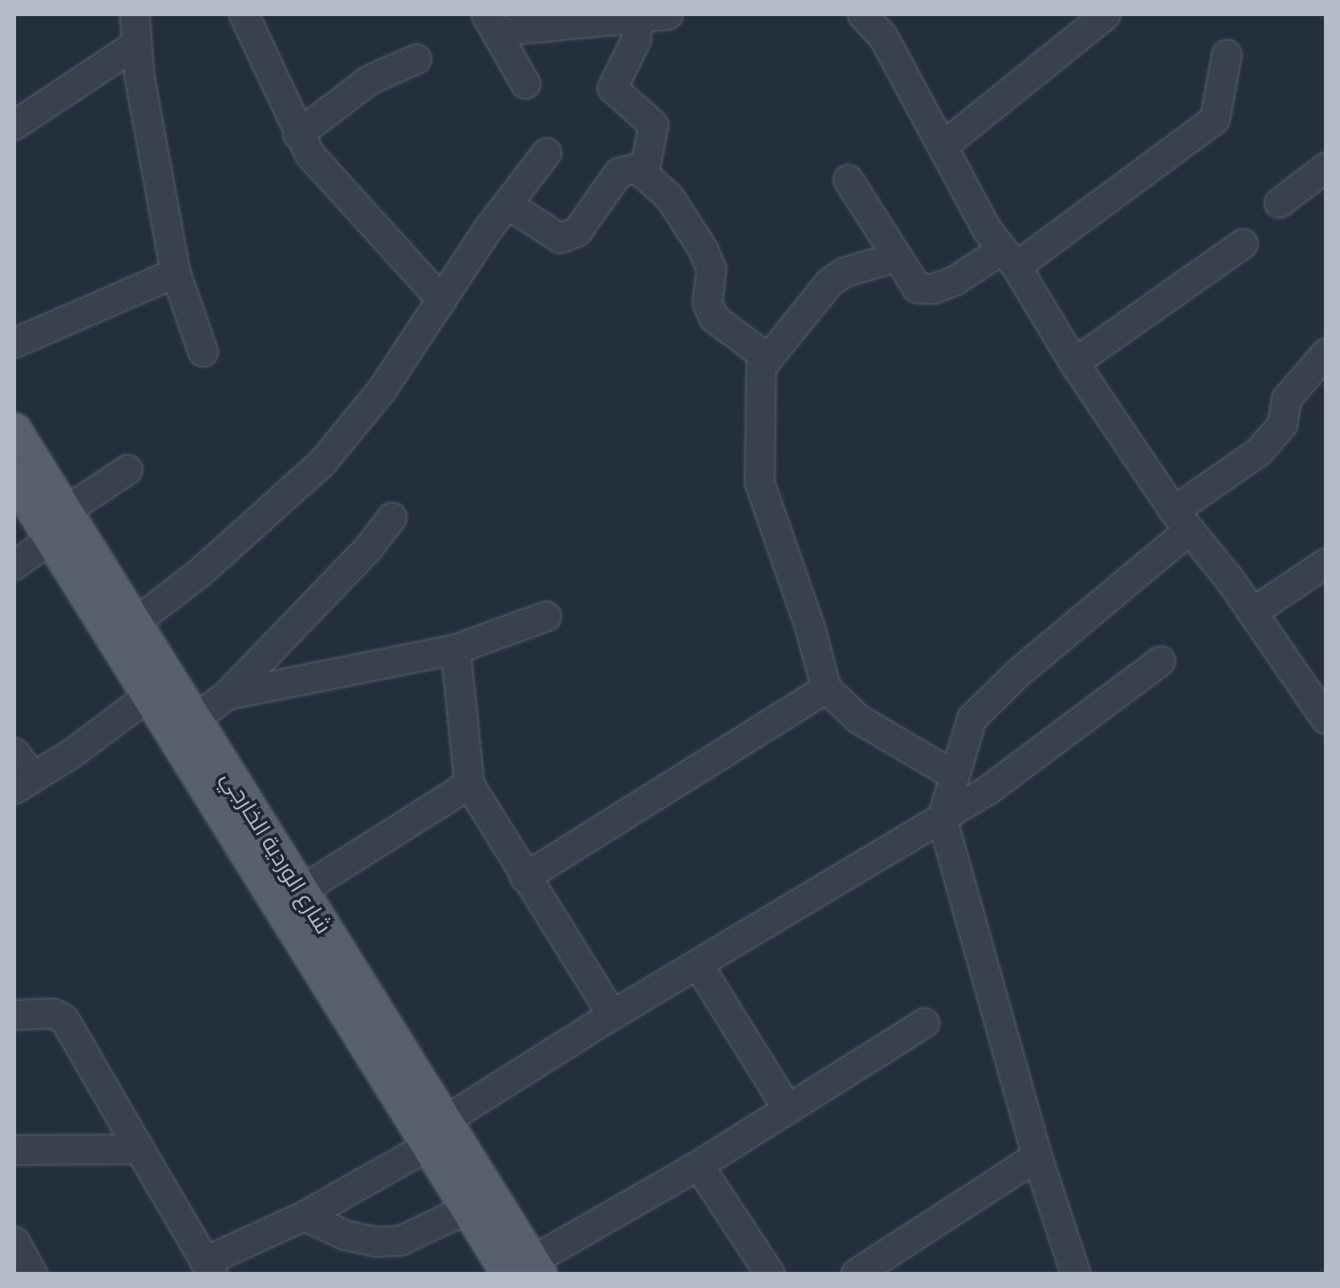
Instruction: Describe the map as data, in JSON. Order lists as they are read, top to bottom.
{
  "streets": {
    "main road": ["شارع الوردية الخارجي"]
  }
}
